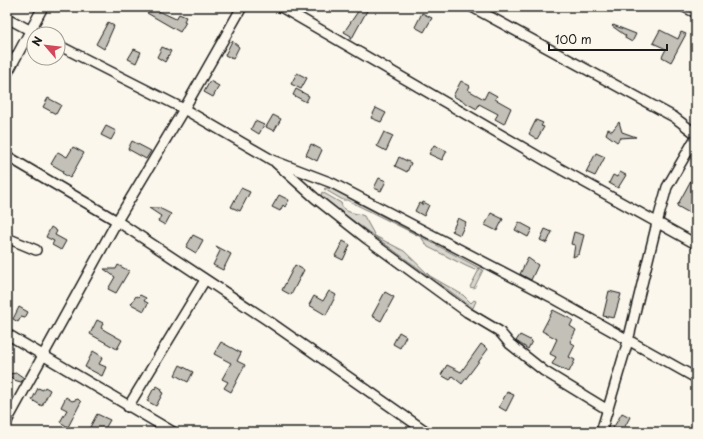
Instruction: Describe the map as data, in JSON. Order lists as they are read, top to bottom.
{
  "scale_bar": "100 m",
  "north": "top left"
}
